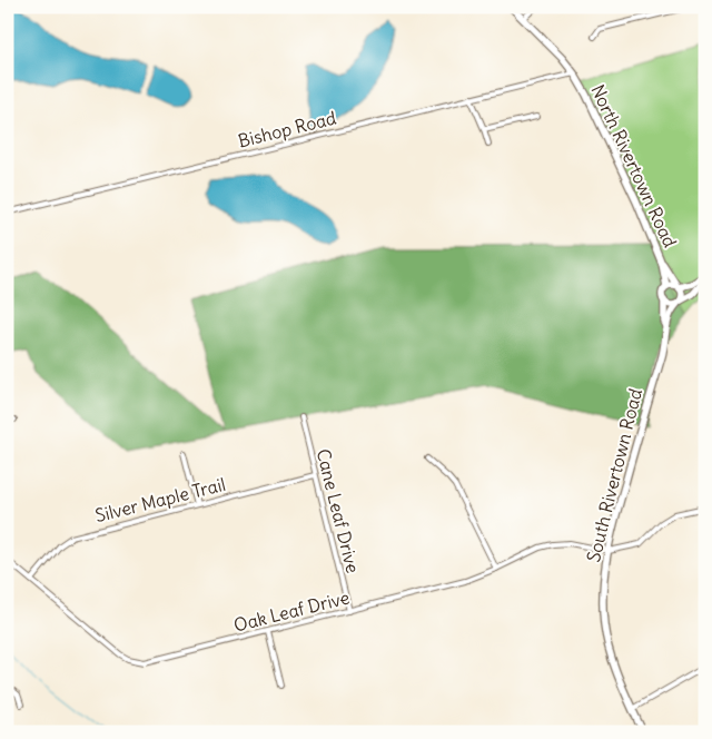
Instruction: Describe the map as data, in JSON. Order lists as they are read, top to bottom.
{
  "streets": {
    "main road": ["North Rivertown Road", "South Rivertown Road"],
    "street": [
      "Bishop Road",
      "Silver Maple Trail",
      "Cane Leaf Drive",
      "Oak Leaf Drive"
    ]
  },
  "crossings": [
    ["Bishop Road", "North Rivertown Road"],
    ["South Rivertown Road", "Oak Leaf Drive"],
    ["Silver Maple Trail", "Cane Leaf Drive"],
    ["Silver Maple Trail", "Oak Leaf Drive"],
    ["Cane Leaf Drive", "Oak Leaf Drive"]
  ]
}
